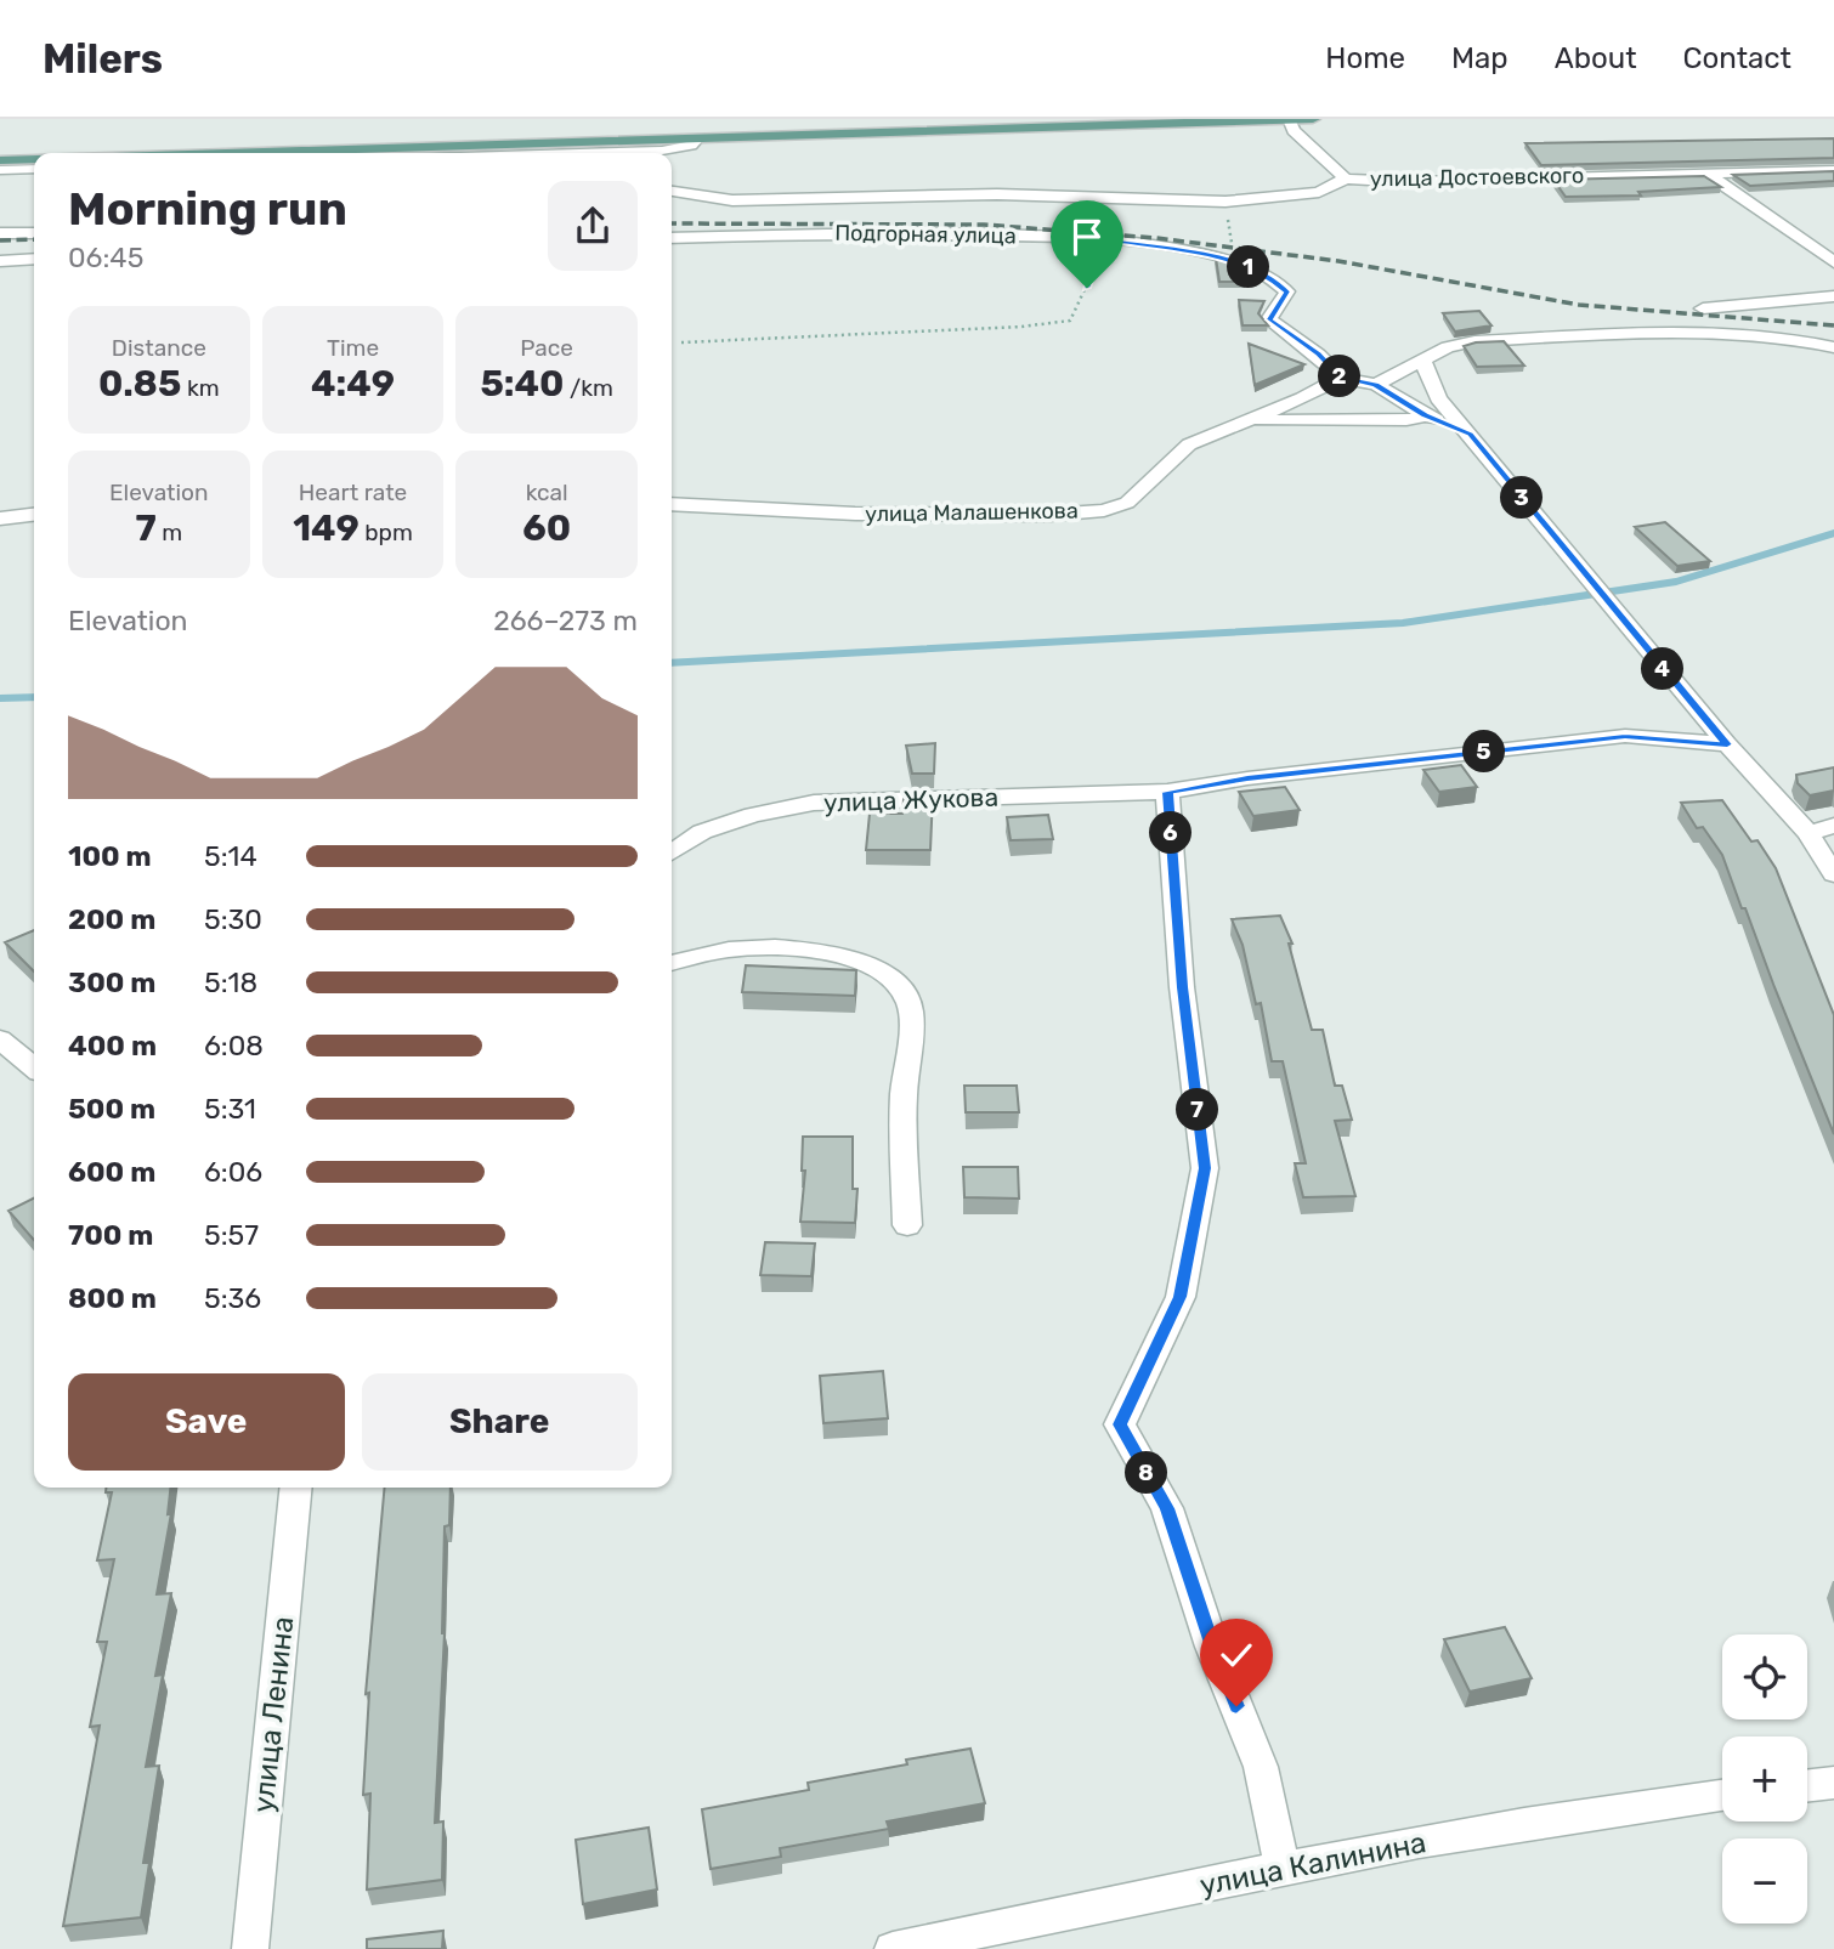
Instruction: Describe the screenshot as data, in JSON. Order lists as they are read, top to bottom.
{
  "streets": {
    "street": [
      "улица Достоевского",
      "Подгорная улица",
      "улица Малашенкова",
      "улица Жукова",
      "улица Ленина",
      "улица Калинина"
    ]
  },
  "crossings": [
    ["Подгорная улица", "улица Малашенкова"]
  ],
  "page": {
    "header": "Milers",
    "nav": [
      "Home",
      "Map",
      "About",
      "Contact"
    ],
    "heading": ["Morning run", "06:45"],
    "pins": [
      "1",
      "2",
      "3",
      "4",
      "5",
      "6",
      "7",
      "8"
    ],
    "stats": [
      ["Distance", "0.85 km"],
      ["Time", "4:49"],
      ["Pace", "5:40 /km"],
      ["Elevation", "7 m"],
      ["Heart rate", "149 bpm"],
      ["kcal", "60"]
    ],
    "chart": ["Elevation", "266–273 m"],
    "list": [
      {
        "name": "100 m",
        "note": "5:14"
      },
      {
        "name": "200 m",
        "note": "5:30"
      },
      {
        "name": "300 m",
        "note": "5:18"
      },
      {
        "name": "400 m",
        "note": "6:08"
      },
      {
        "name": "500 m",
        "note": "5:31"
      },
      {
        "name": "600 m",
        "note": "6:06"
      },
      {
        "name": "700 m",
        "note": "5:57"
      },
      {
        "name": "800 m",
        "note": "5:36"
      }
    ],
    "buttons": ["Save", "Share"],
    "map_buttons": ["+", "−"]
  }
}
